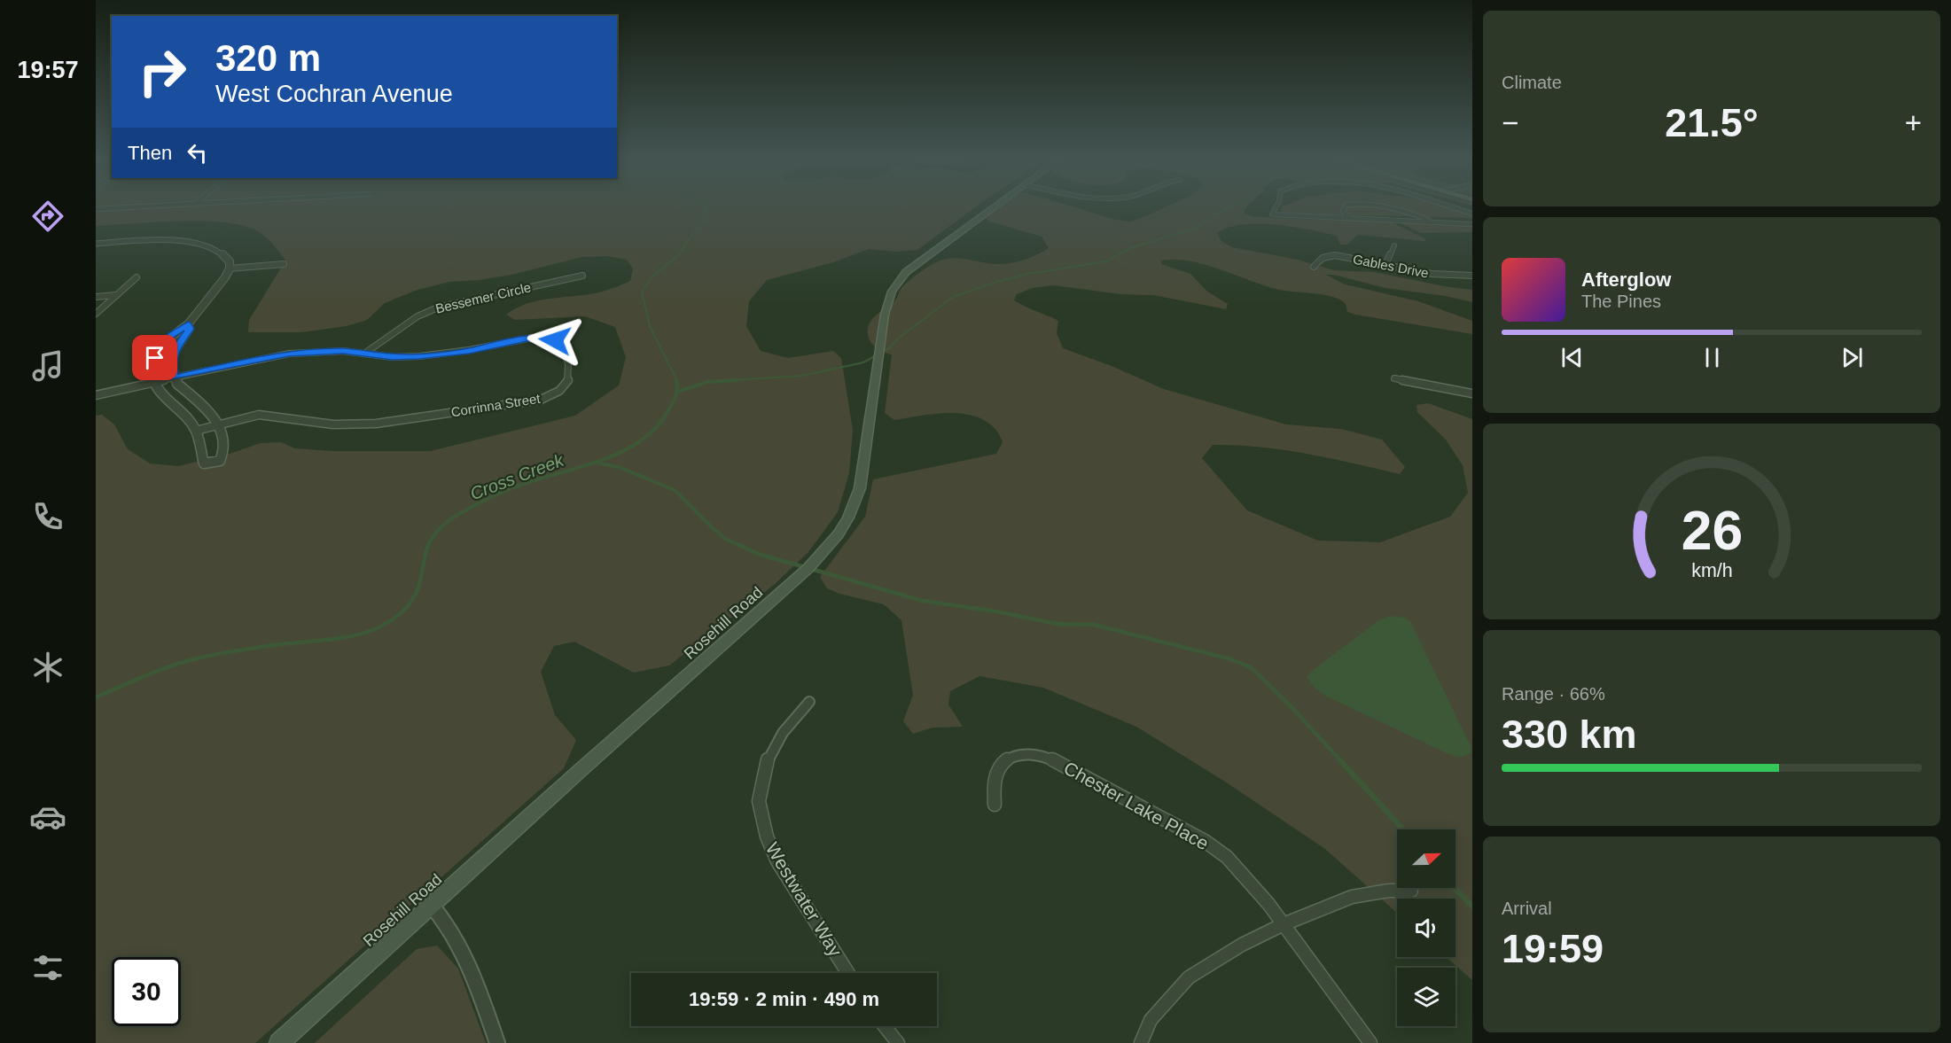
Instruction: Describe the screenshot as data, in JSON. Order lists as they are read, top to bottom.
{
  "streets": {
    "main road": ["Rosehill Road"],
    "street": [
      "Gables Drive",
      "Bessemer Circle",
      "Corrinna Street",
      "Chester Lake Place",
      "Westwater Way"
    ]
  },
  "crossings": [
    ["Bessemer Circle", "Corrinna Street"]
  ],
  "water": ["Cross Creek"],
  "north": "right",
  "page": {
    "tabs": "19:57",
    "tile": [
      "Climate",
      ["Range · 66%", "330 km"],
      ["Arrival", "19:59"]
    ],
    "turn": ["320 m", "West Cochran Avenue"],
    "heat": ["−", "21.5°", "+"],
    "then": "Then",
    "song": ["Afterglow", "The Pines"],
    "limit": "30",
    "trip": "19:59 · 2 min · 490 m",
    "gauge": ["26", "km/h"]
  }
}
